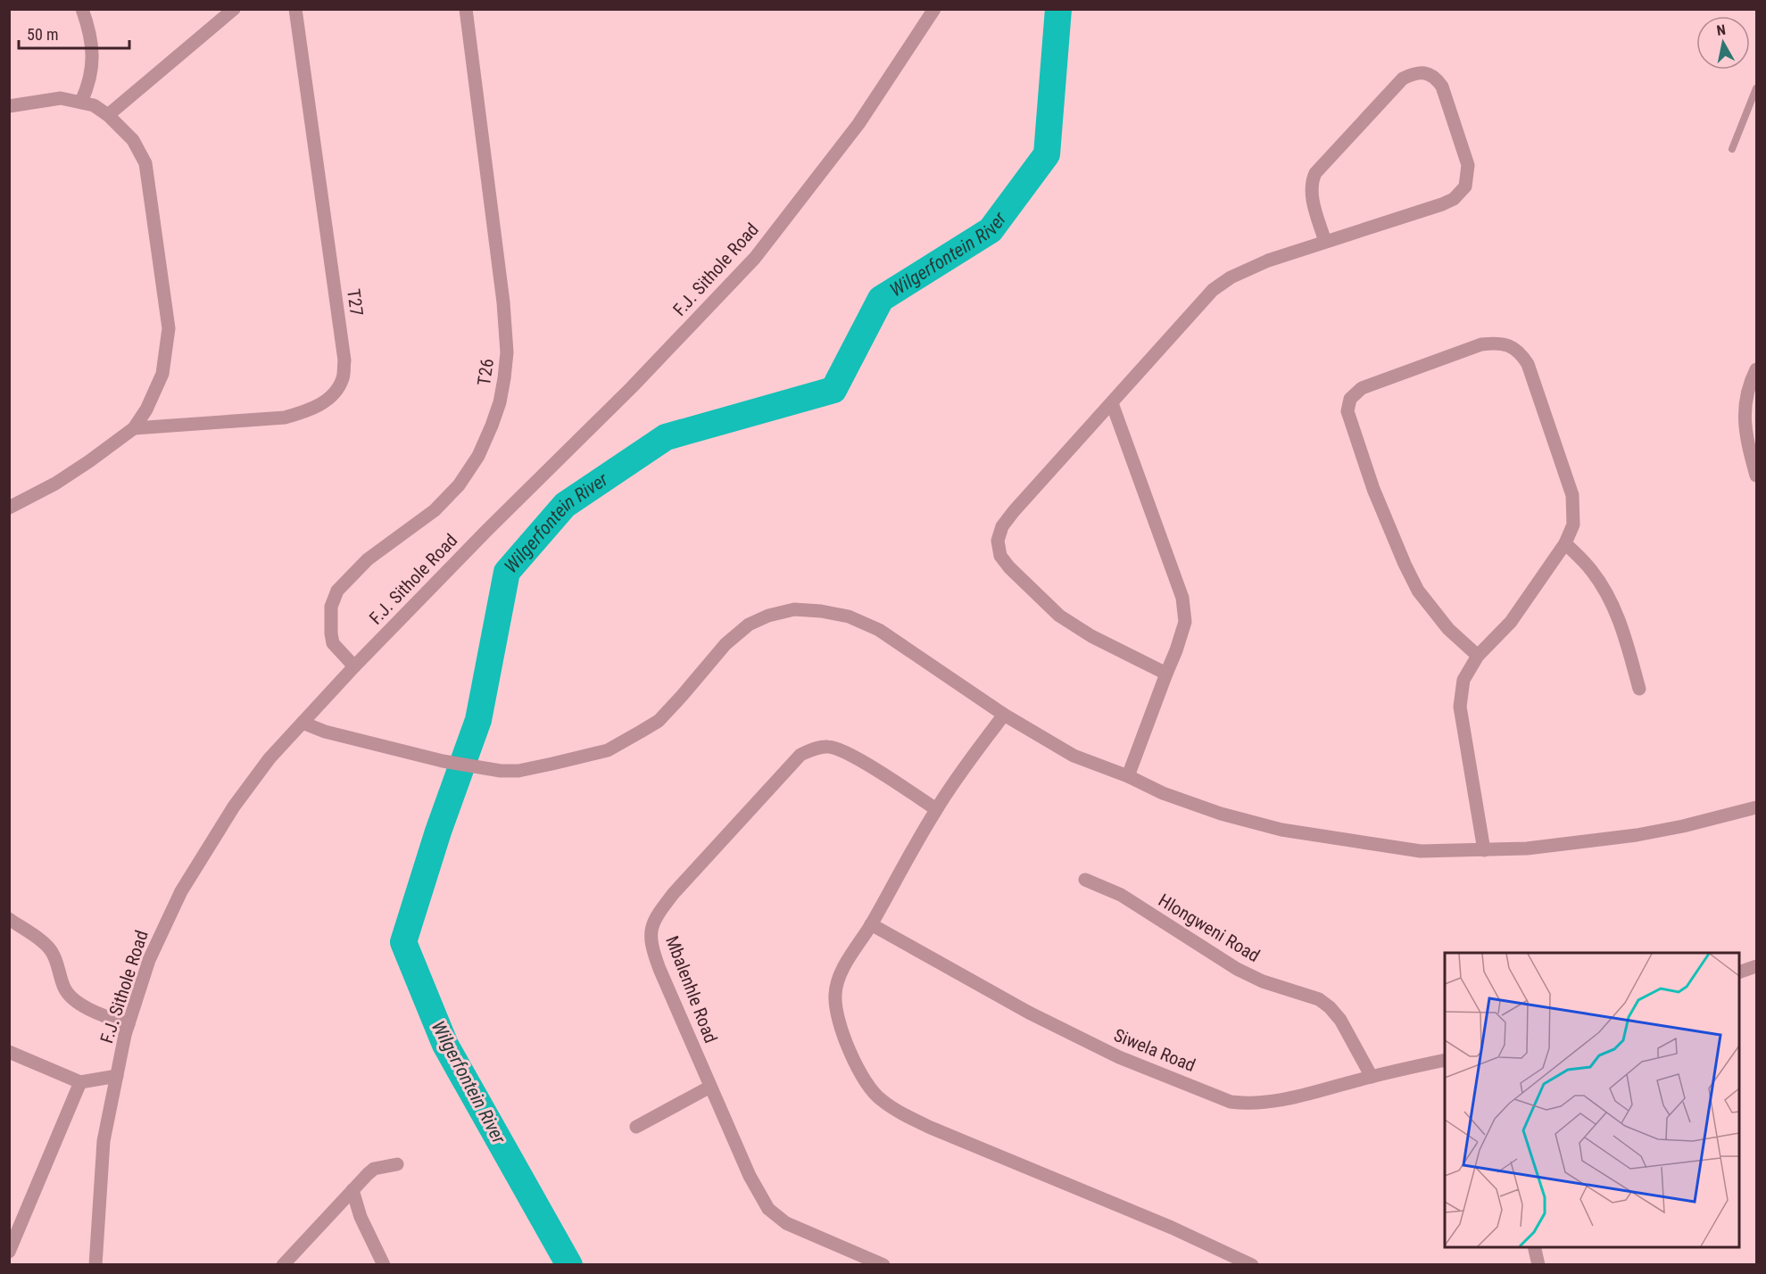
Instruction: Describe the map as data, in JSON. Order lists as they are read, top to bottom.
{
  "streets": {
    "street": [
      "F.J. Sithole Road",
      "T27",
      "T26",
      "Hlongweni Road",
      "Mbalenhle Road",
      "Siwela Road"
    ]
  },
  "crossings": [
    ["F.J. Sithole Road", "T26"],
    ["Hlongweni Road", "Siwela Road"]
  ],
  "water": ["Wilgerfontein River"],
  "scale_bar": "50 m",
  "north": "top"
}
